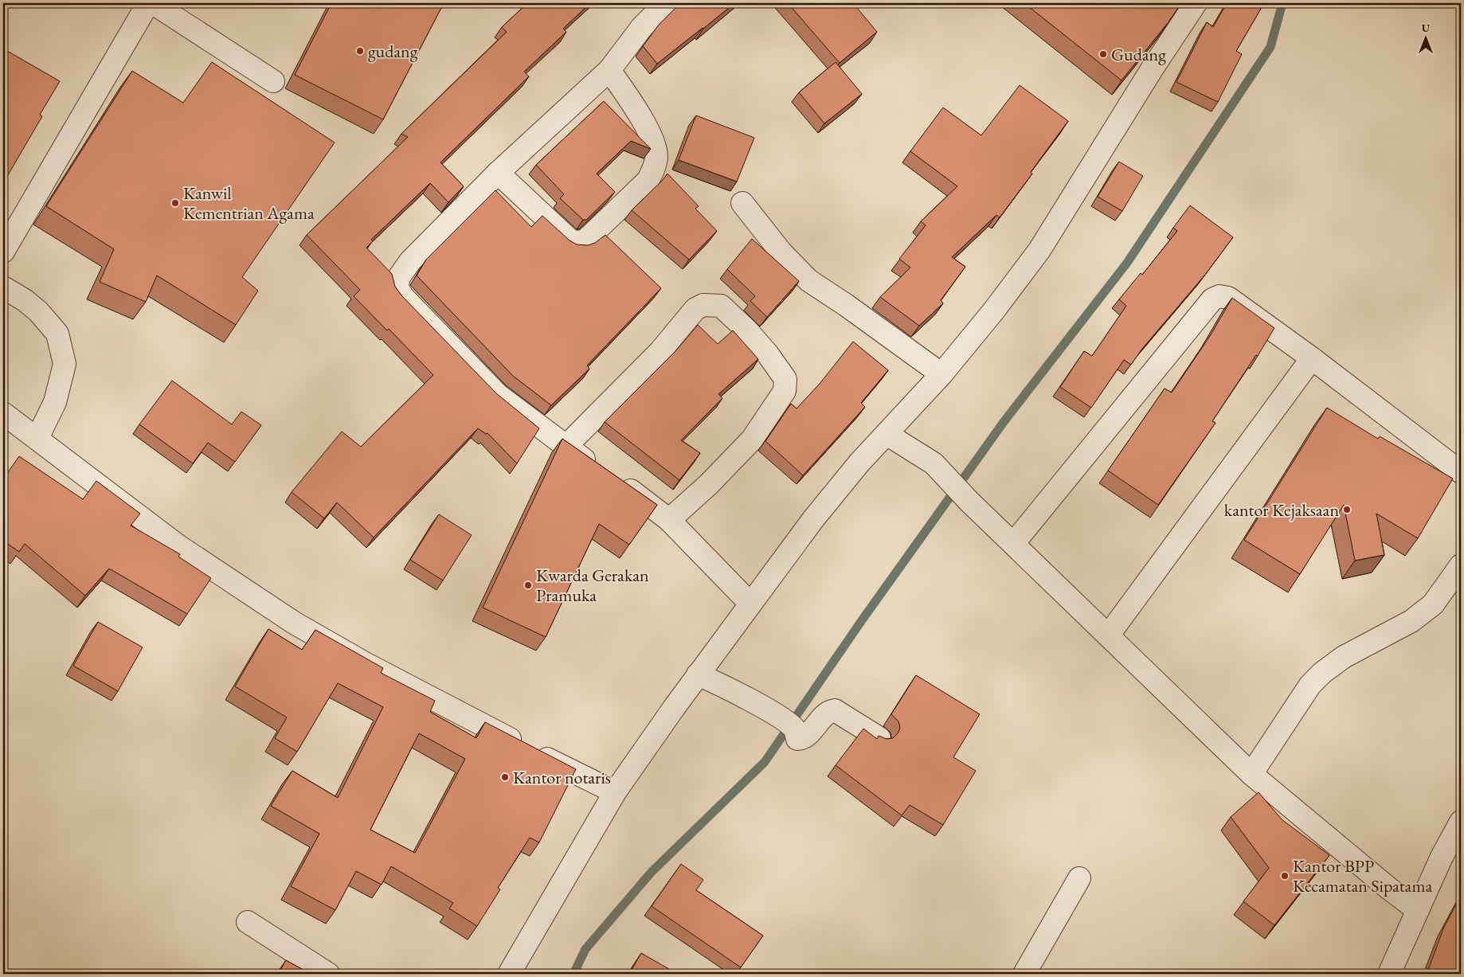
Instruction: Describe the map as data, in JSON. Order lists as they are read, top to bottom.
{
  "places": [
    "gudang",
    "Gudang",
    "Kanwil Kementrian Agama",
    "kantor Kejaksaan",
    "Kwarda Gerakan Pramuka",
    "Kantor notaris",
    "Kantor BPP Kecamatan Sipatama"
  ],
  "north": "top"
}
